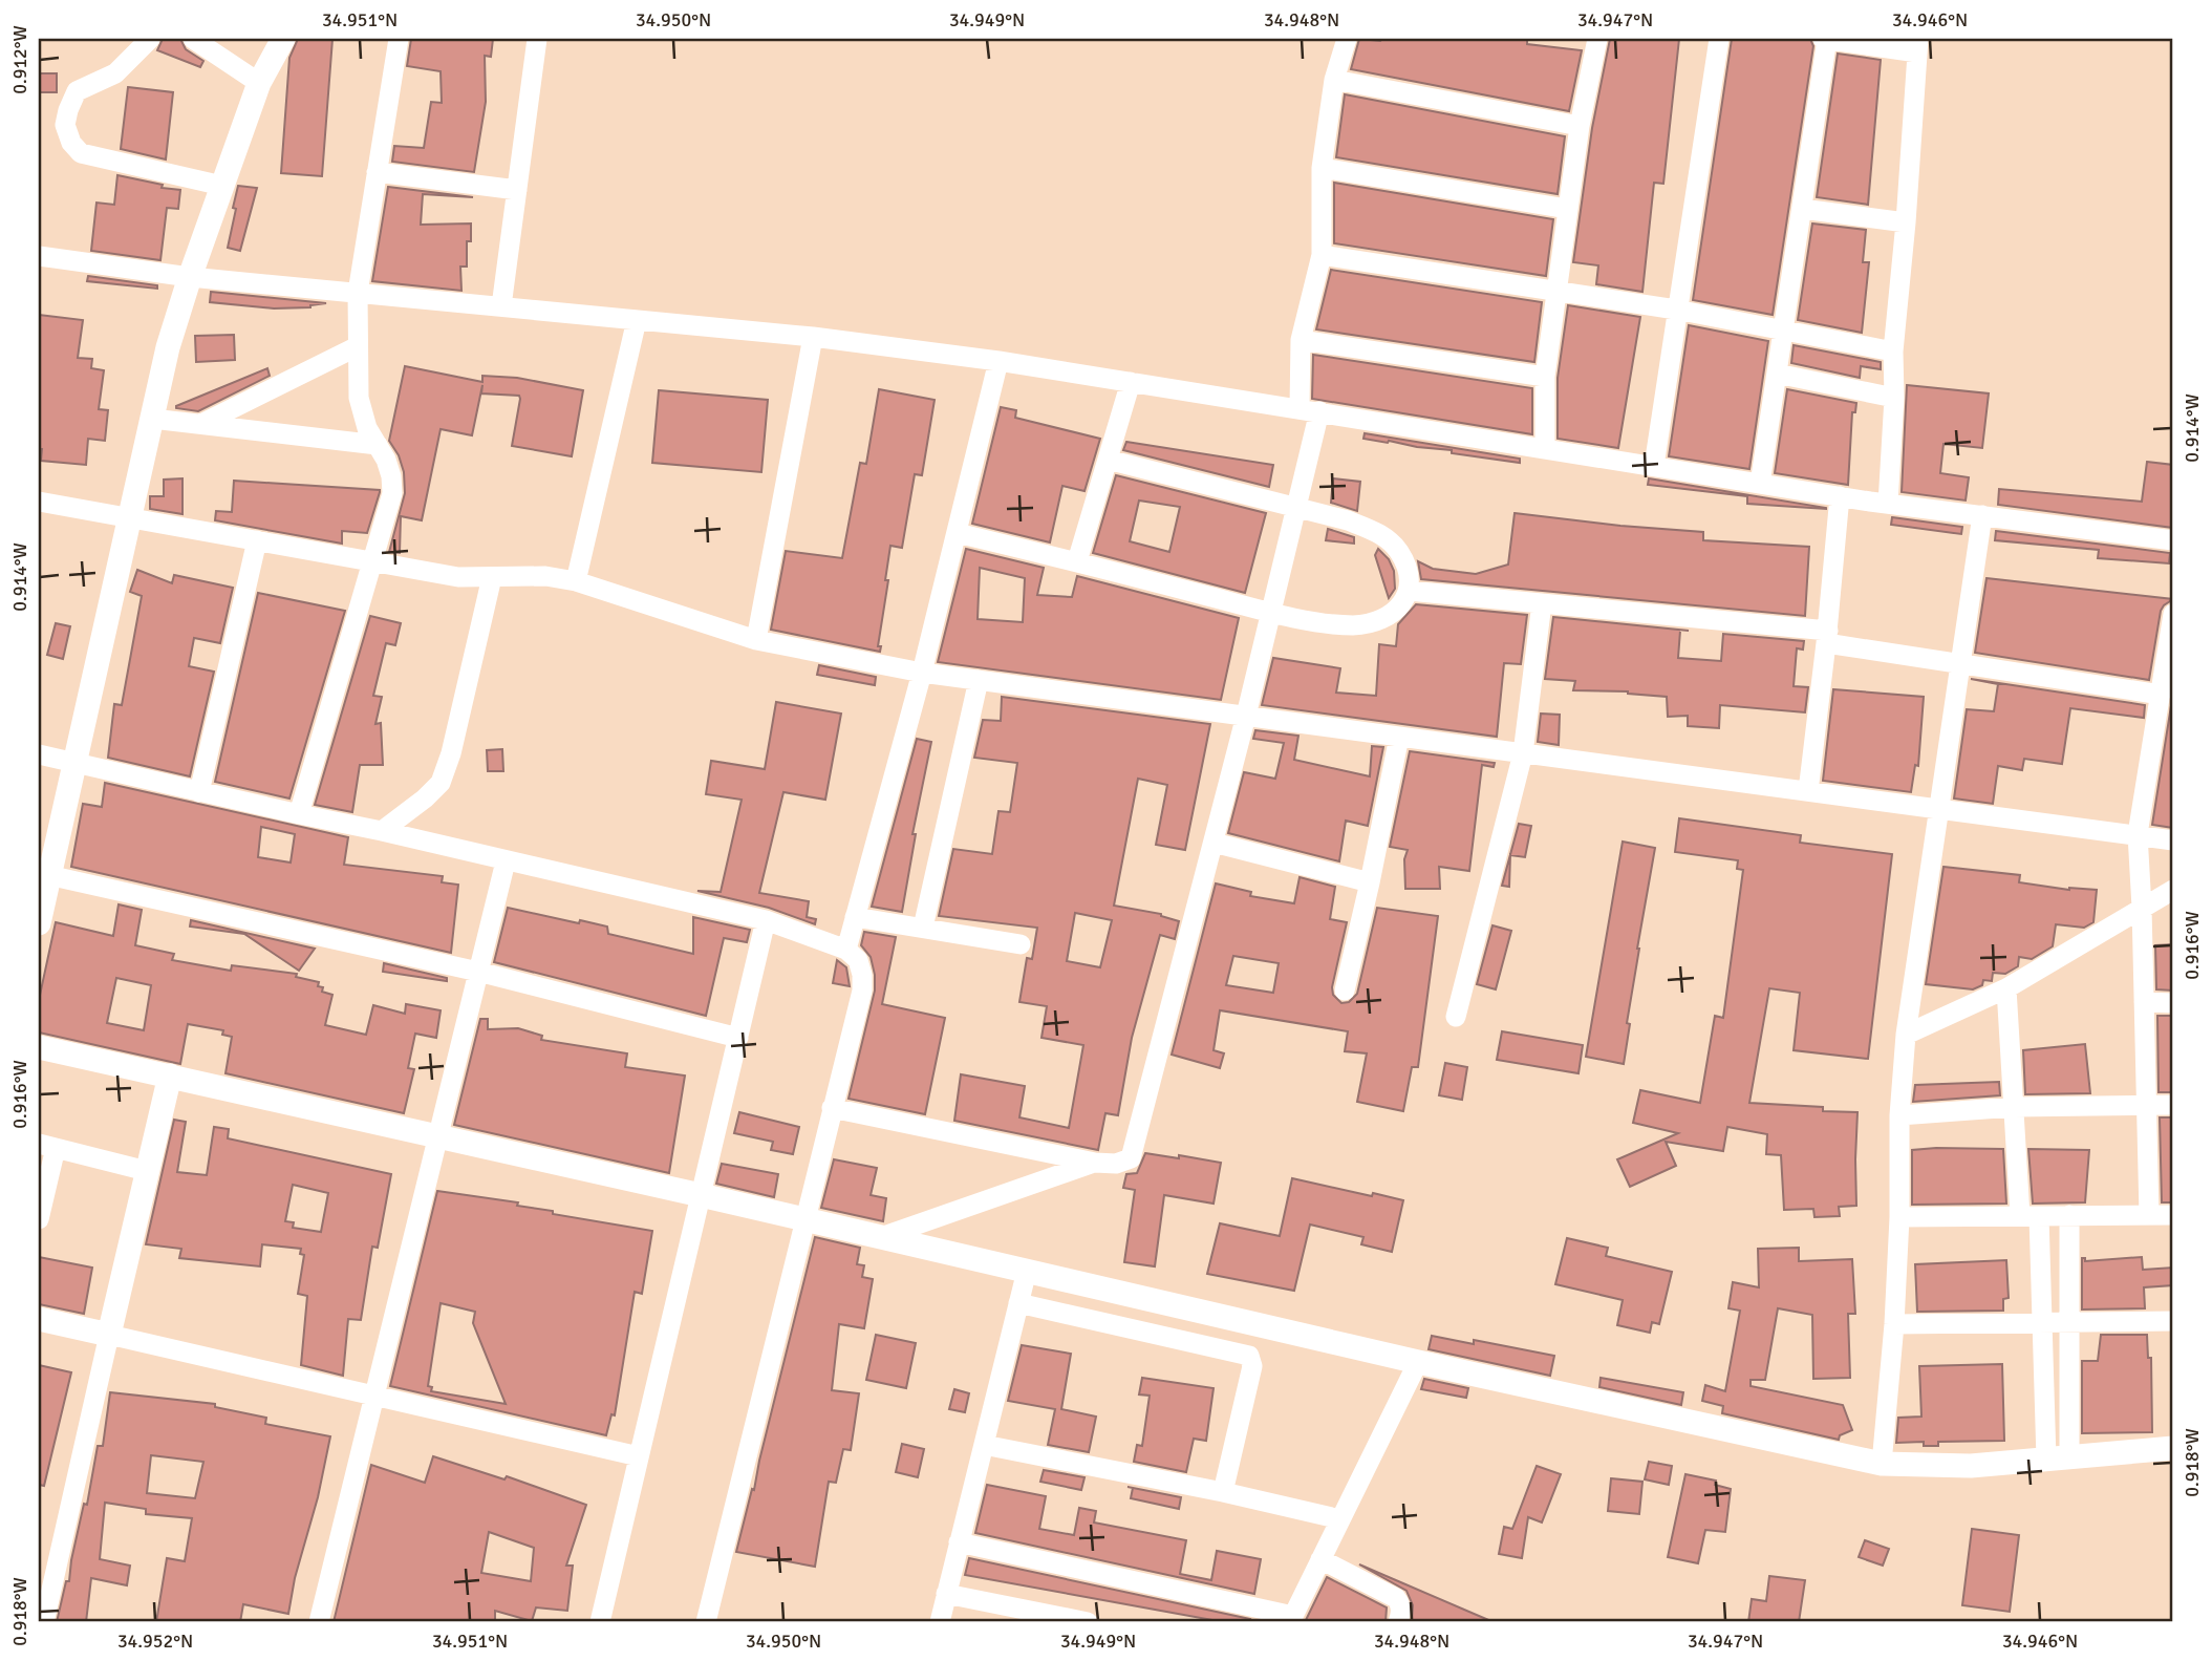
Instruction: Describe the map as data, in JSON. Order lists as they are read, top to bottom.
{
  "coordinates": [
    "34.951°N",
    "34.950°N",
    "34.949°N",
    "34.948°N",
    "34.947°N",
    "34.946°N",
    "0.912°W",
    "0.914°W",
    "0.916°W",
    "0.918°W",
    "34.952°N"
  ]
}
